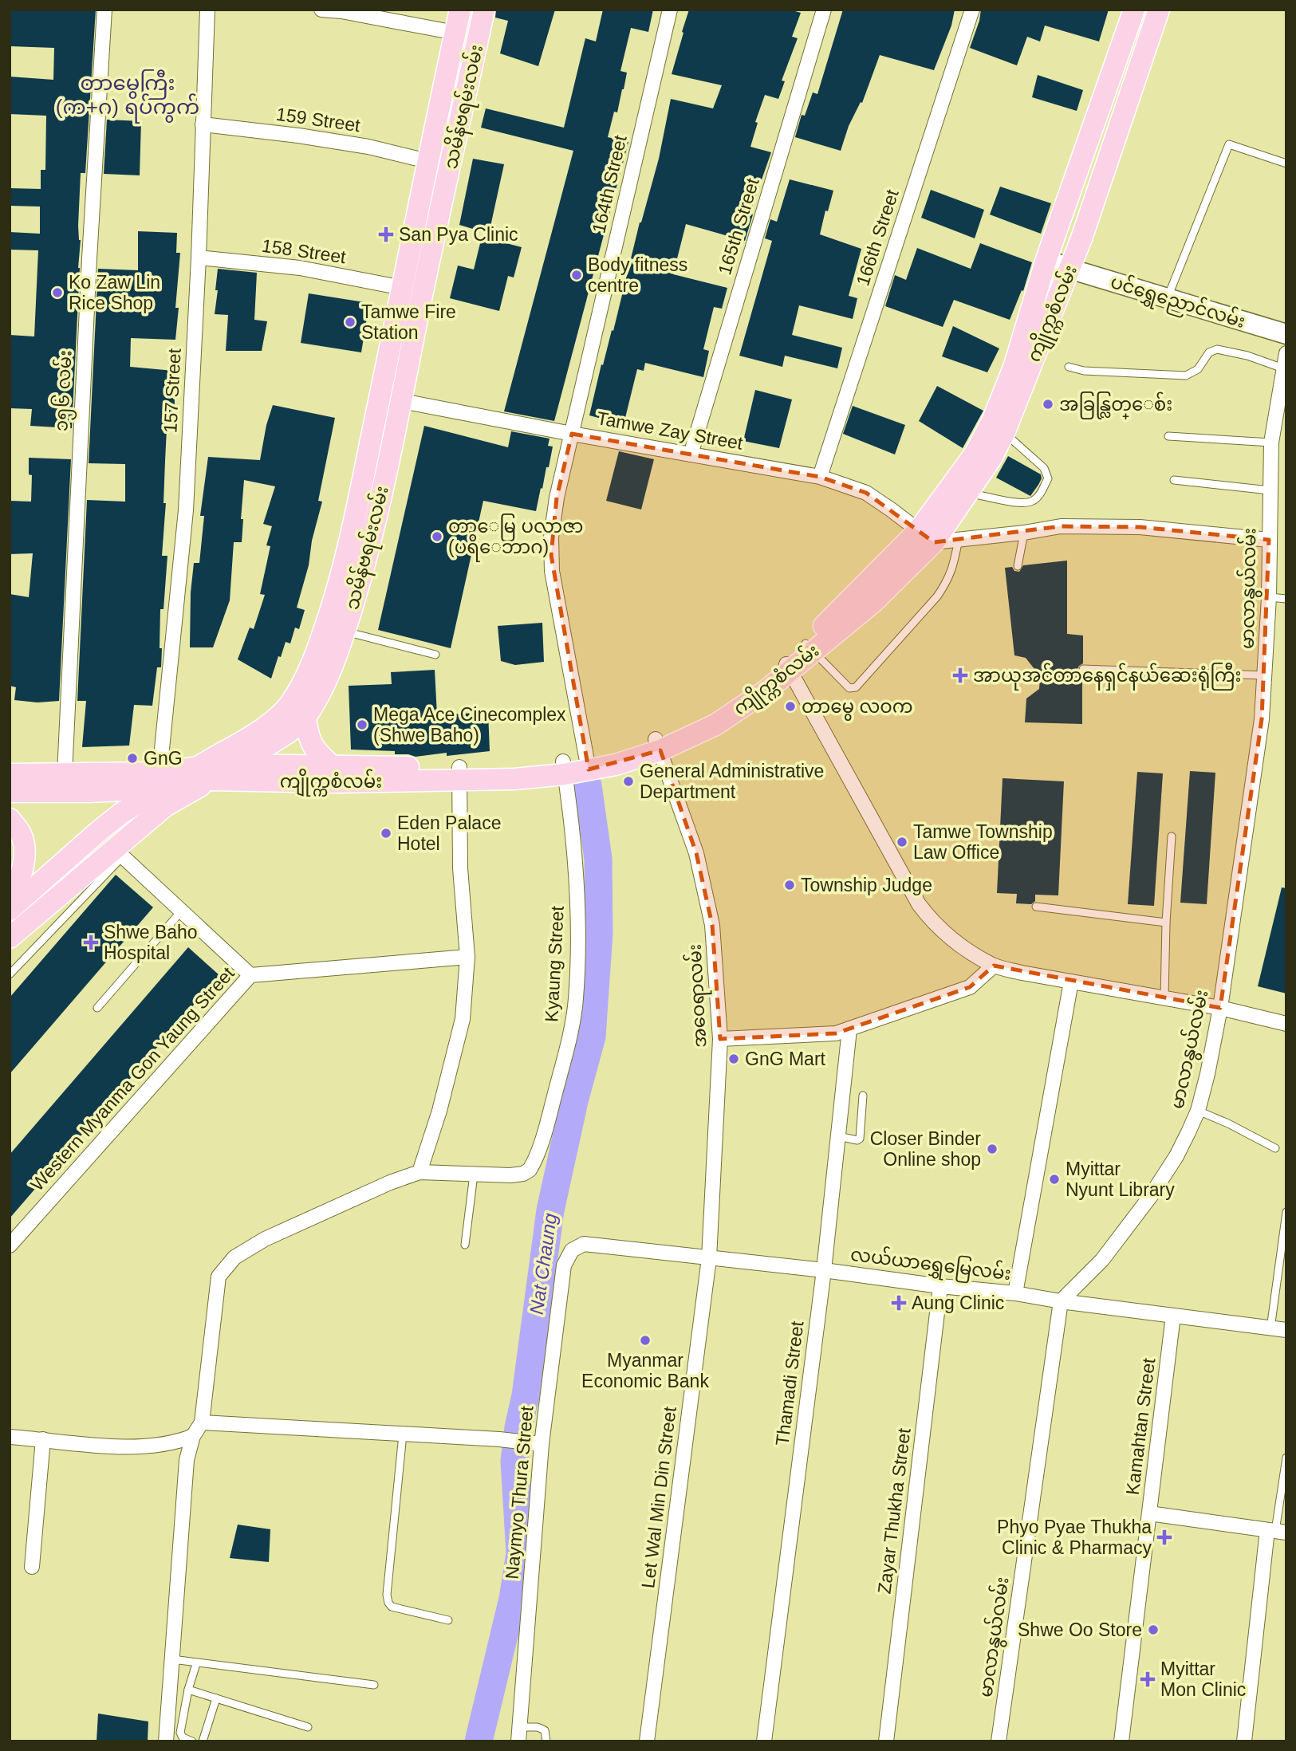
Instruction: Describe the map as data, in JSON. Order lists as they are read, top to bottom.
{
  "streets": {
    "main road": ["သမိန်ဗရမ်းလမ်း", "ကျိုက္ကစံလမ်း"],
    "street": [
      "159 Street",
      "164th Street",
      "165th Street",
      "166th Street",
      "158 Street",
      "ပင်ရွှေညောင်လမ်း",
      "၁၅၆ လမ်း",
      "157 Street",
      "Tamwe Zay Street",
      "မာလာနွယ်လမ်း",
      "Kyaung Street",
      "အဝေရာလမ်း",
      "Western Myanma Gon Yaung Street",
      "လယ်ယာရွှေမြေလမ်း",
      "Thamadi Street",
      "Kamahtan Street",
      "Naymyo Thura Street",
      "Let Wal Min Din Street",
      "Zayar Thukha Street"
    ]
  },
  "crossings": [
    ["သမိန်ဗရမ်းလမ်း", "159 Street"],
    ["သမိန်ဗရမ်းလမ်း", "158 Street"],
    ["သမိန်ဗရမ်းလမ်း", "ကျိုက္ကစံလမ်း"],
    ["သမိန်ဗရမ်းလမ်း", "Tamwe Zay Street"],
    ["159 Street", "157 Street"],
    ["164th Street", "ကျိုက္ကစံလမ်း"],
    ["164th Street", "Tamwe Zay Street"],
    ["165th Street", "Tamwe Zay Street"],
    ["166th Street", "Tamwe Zay Street"],
    ["158 Street", "157 Street"],
    ["ပင်ရွှေညောင်လမ်း", "ကျိုက္ကစံလမ်း"],
    ["ကျိုက္ကစံလမ်း", "၁၅၆ လမ်း"],
    ["ကျိုက္ကစံလမ်း", "157 Street"],
    ["ကျိုက္ကစံလမ်း", "Tamwe Zay Street"],
    ["ကျိုက္ကစံလမ်း", "Kyaung Street"],
    ["ကျိုက္ကစံလမ်း", "အဝေရာလမ်း"],
    ["မာလာနွယ်လမ်း", "လယ်ယာရွှေမြေလမ်း"],
    ["အဝေရာလမ်း", "လယ်ယာရွှေမြေလမ်း"],
    ["အဝေရာလမ်း", "Let Wal Min Din Street"],
    ["လယ်ယာရွှေမြေလမ်း", "Thamadi Street"],
    ["လယ်ယာရွှေမြေလမ်း", "Kamahtan Street"],
    ["လယ်ယာရွှေမြေလမ်း", "Naymyo Thura Street"],
    ["လယ်ယာရွှေမြေလမ်း", "Let Wal Min Din Street"],
    ["လယ်ယာရွှေမြေလမ်း", "Zayar Thukha Street"]
  ],
  "districts": ["တာမွေကြီး (က+ဂ) ရပ်ကွက်"],
  "water": ["Nat Chaung"],
  "places": {
    "health": [
      "San Pya Clinic",
      "အာယုအင်တာနေရှင်နယ်ဆေးရုံကြီး",
      "Shwe Baho Hospital",
      "Aung Clinic",
      "Phyo Pyae Thukha Clinic & Pharmacy",
      "Myittar Mon Clinic"
    ],
    "other": [
      "Body fitness centre",
      "Ko Zaw Lin Rice Shop",
      "Tamwe Fire Station",
      "အခြန္လြတ္ေစ်း",
      "တာေမြ ပလာဇာ (ပရိေဘာဂ)",
      "တာမွေ လဝက",
      "Mega Ace Cinecomplex (Shwe Baho)",
      "GnG",
      "General Administrative Department",
      "Eden Palace Hotel",
      "Tamwe Township Law Office",
      "Township Judge",
      "GnG Mart",
      "Closer Binder Online shop",
      "Myittar Nyunt Library",
      "Myanmar Economic Bank",
      "Shwe Oo Store"
    ]
  }
}
